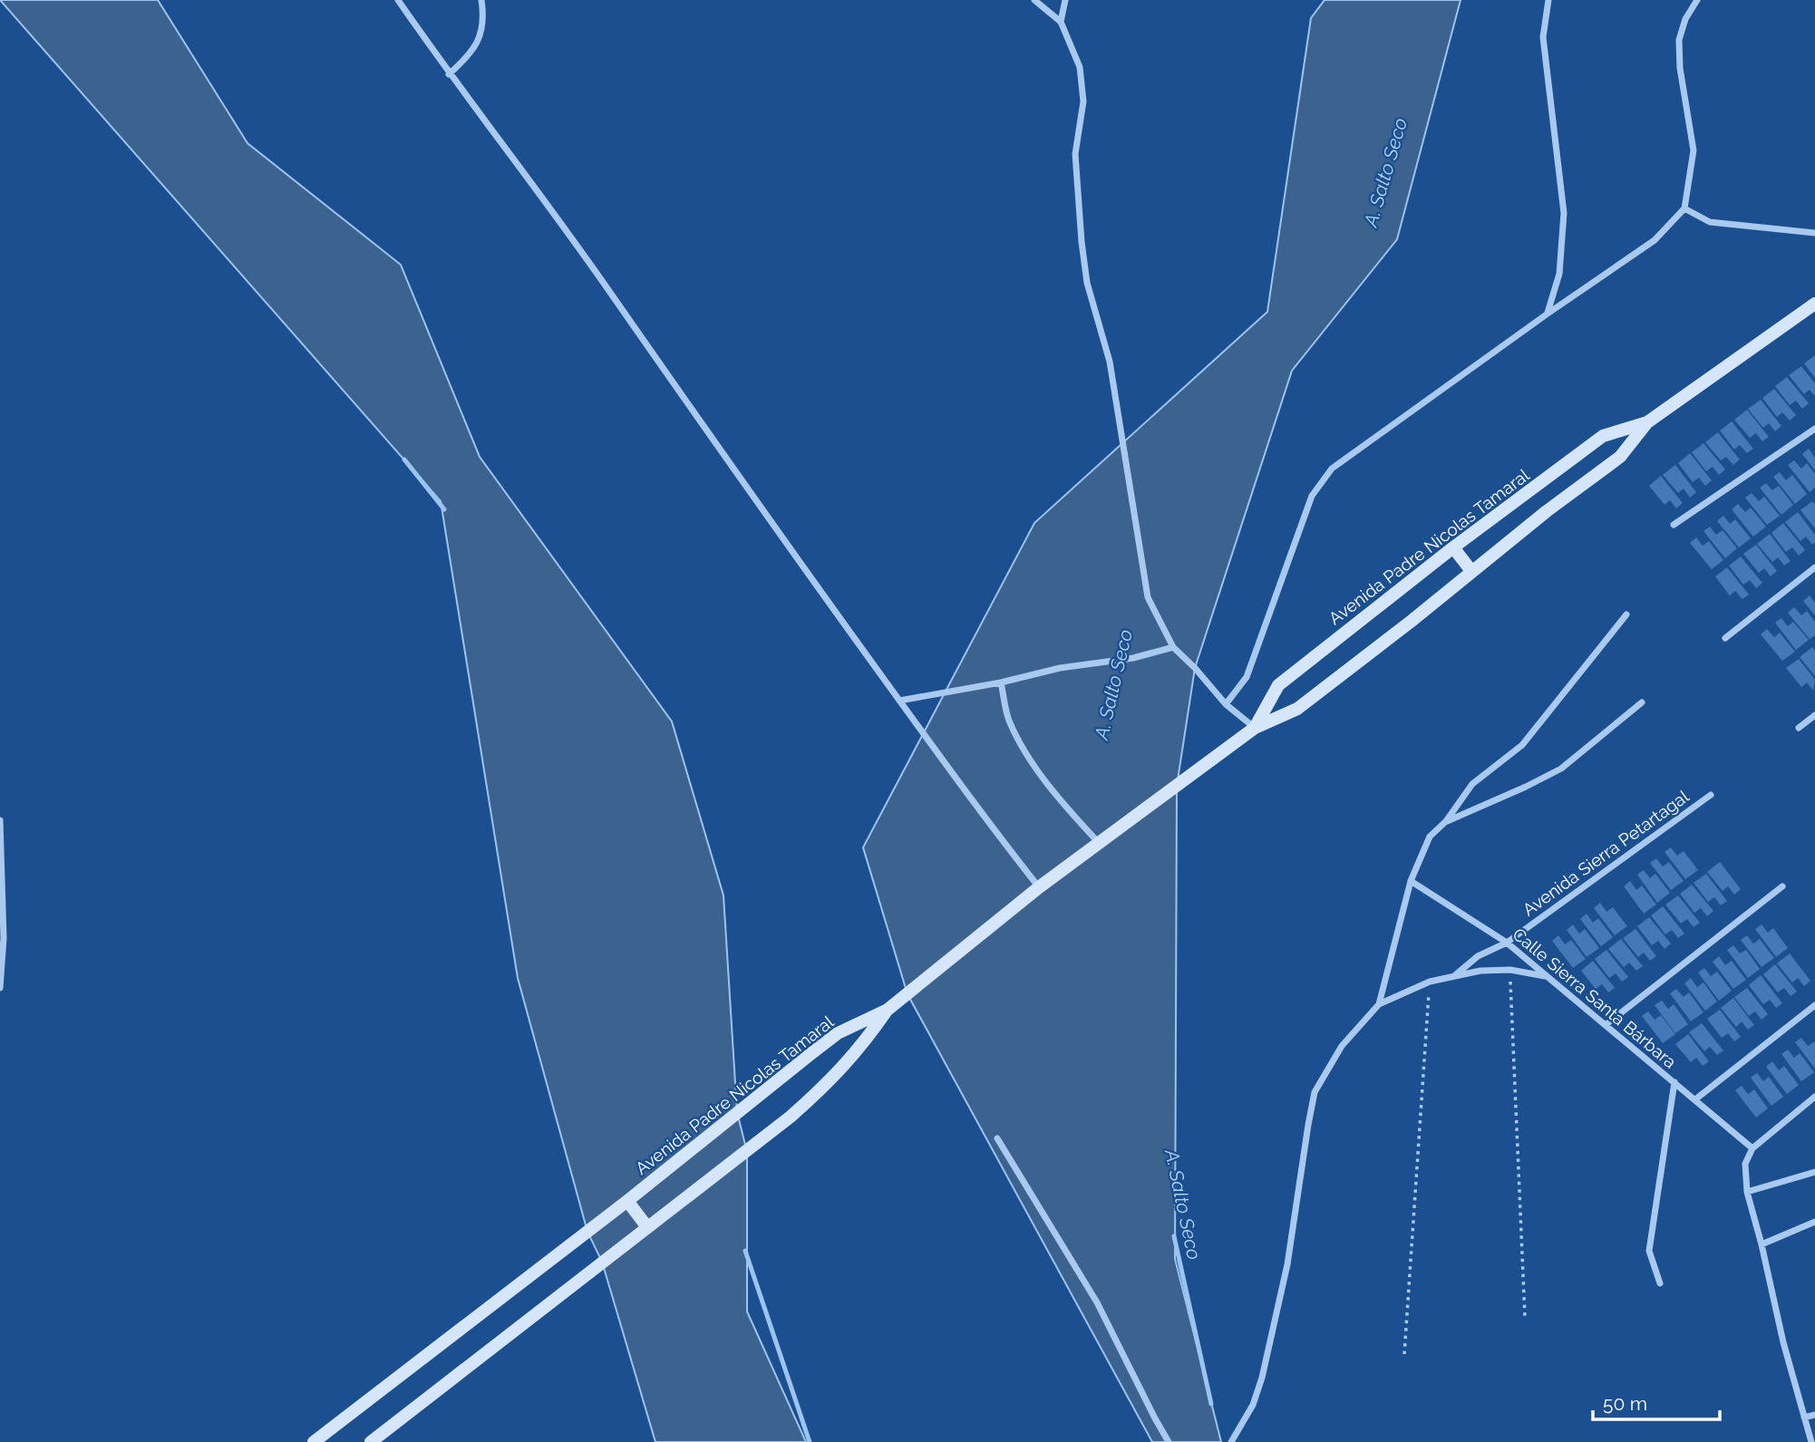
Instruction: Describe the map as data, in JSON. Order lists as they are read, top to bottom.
{
  "streets": {
    "street": ["Avenida Padre Nicolas Tamaral", "Avenida Sierra Petartagal", "Calle Sierra Santa Bárbara"]
  },
  "crossings": [
    ["Avenida Sierra Petartagal", "Calle Sierra Santa Bárbara"]
  ],
  "water": ["A. Salto Seco"],
  "scale_bar": "50 m"
}
